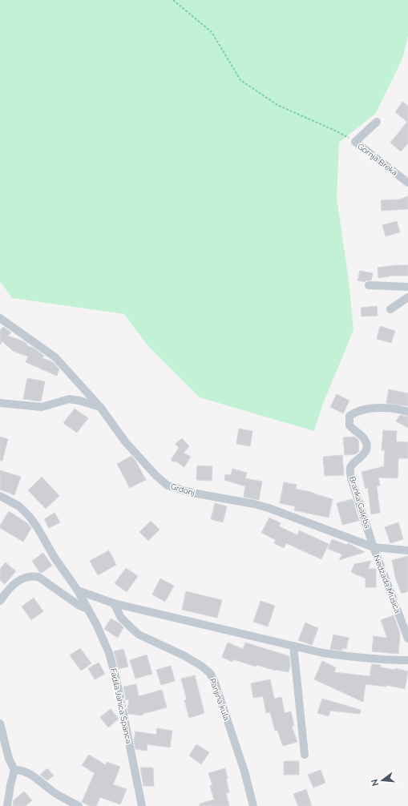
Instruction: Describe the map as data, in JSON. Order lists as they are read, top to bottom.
{
  "streets": {
    "street": [
      "Gornja Breka",
      "Grdonj",
      "Branka Galeba",
      "Nedžada Mušića",
      "Panjina kula",
      "Fadila Jahića Španca"
    ]
  },
  "crossings": [
    ["Grdonj", "Branka Galeba"],
    ["Grdonj", "Nedžada Mušića"],
    ["Branka Galeba", "Nedžada Mušića"]
  ],
  "north": "left"
}
